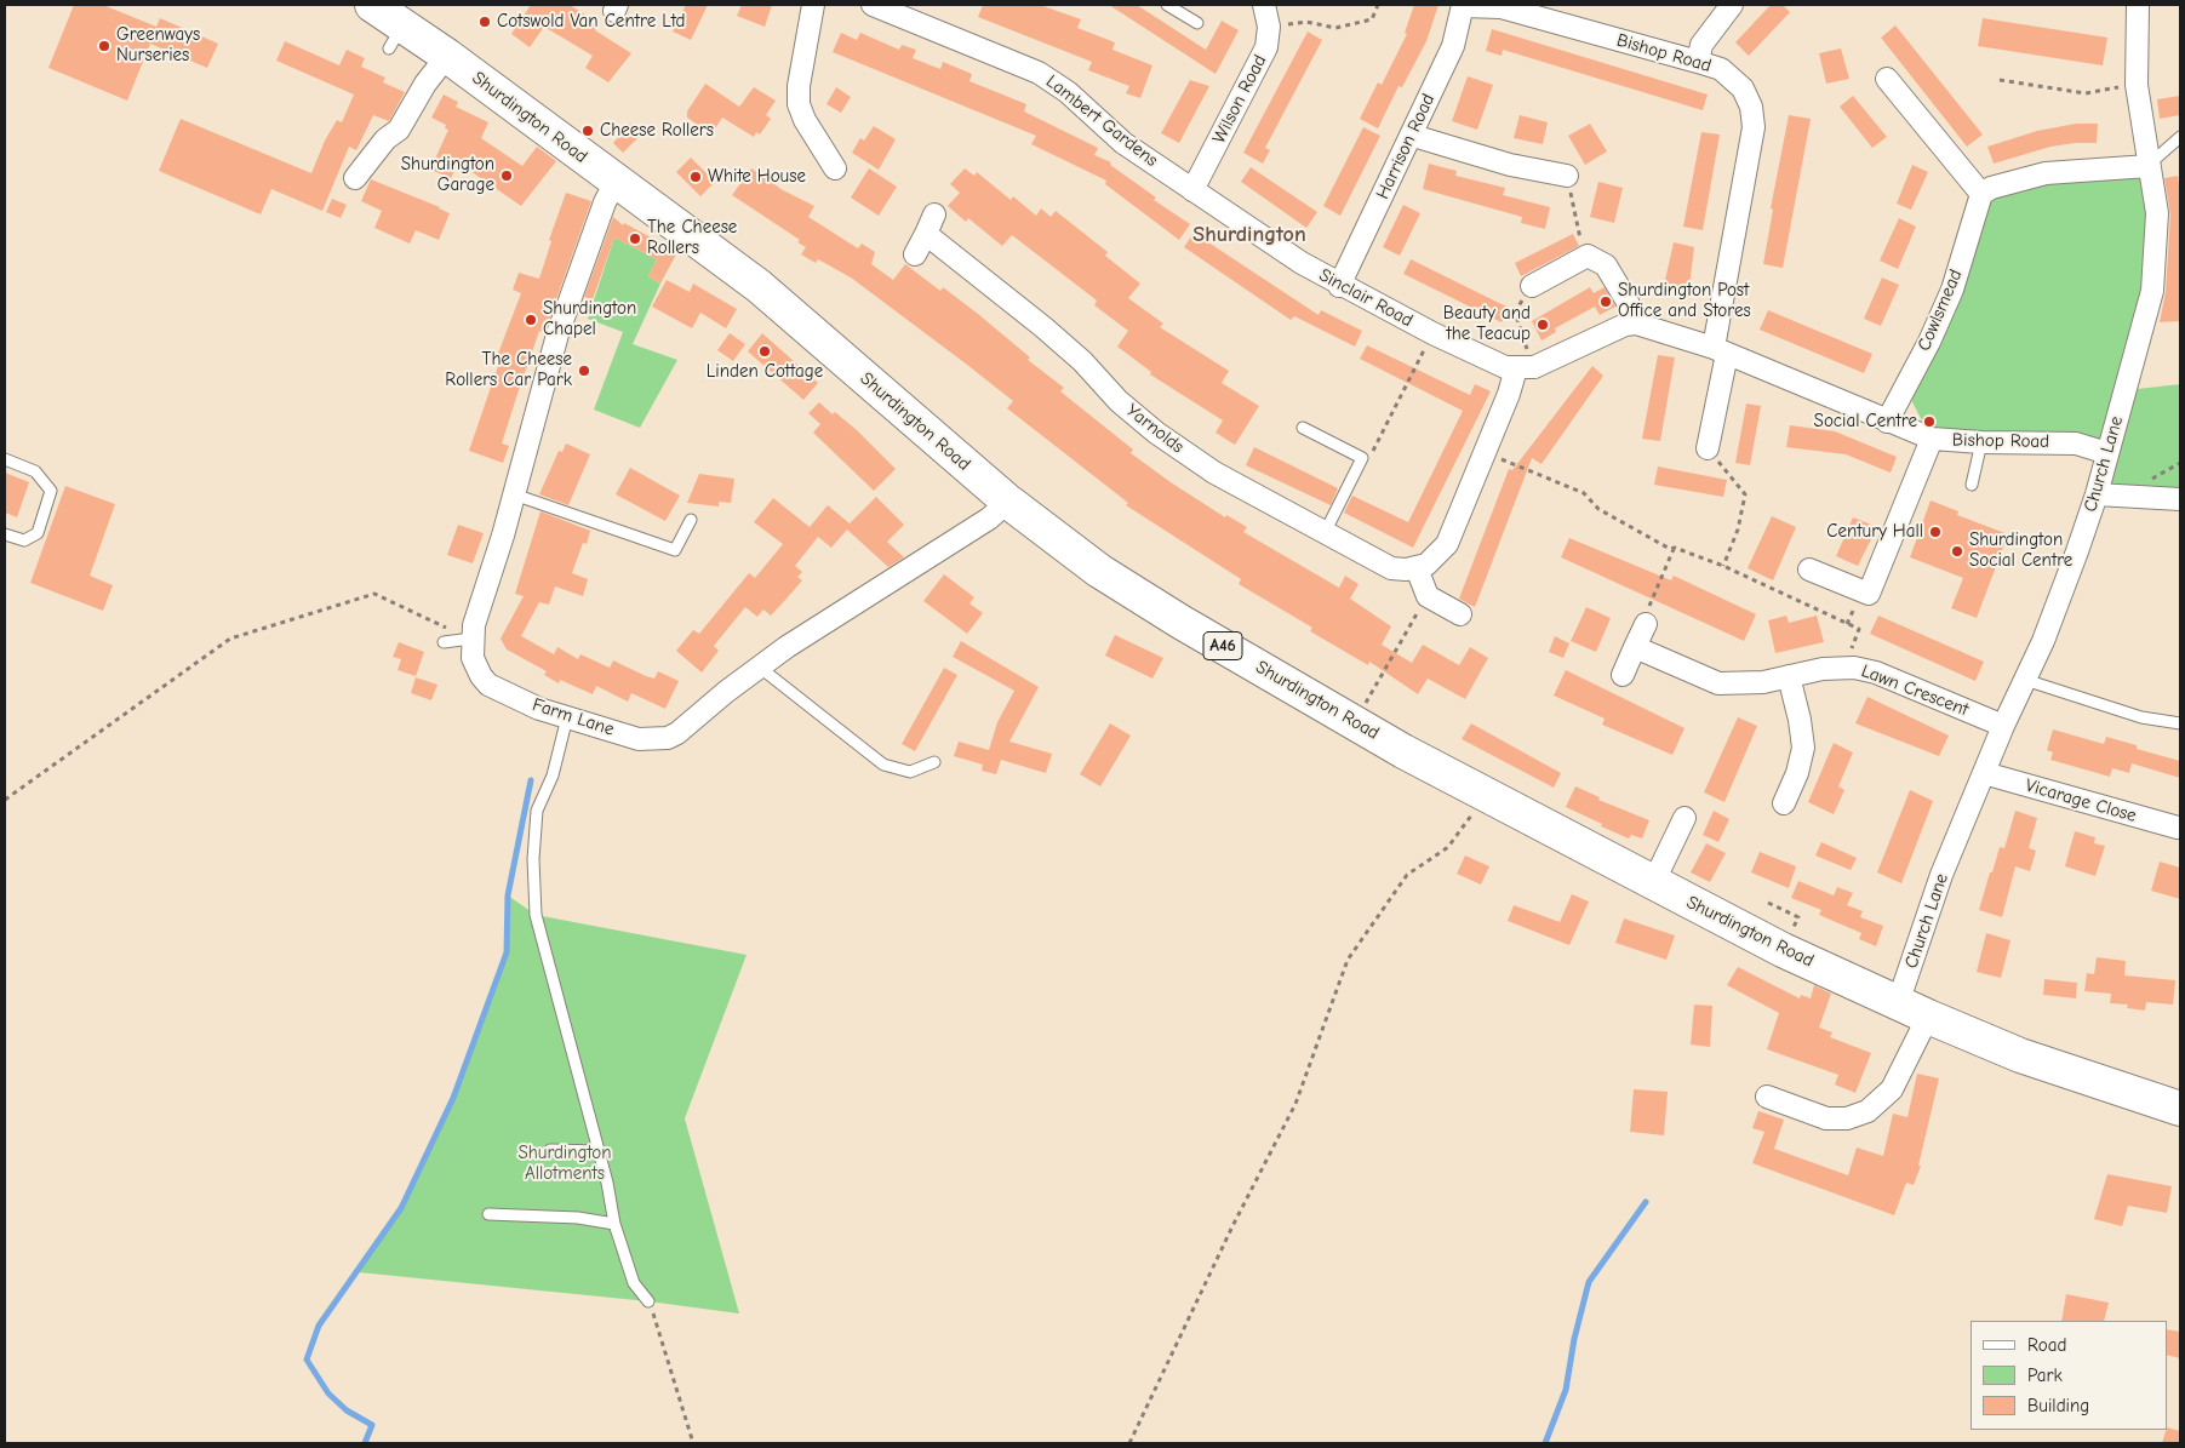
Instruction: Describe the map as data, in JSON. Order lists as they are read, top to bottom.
{
  "streets": {
    "main road": ["Shurdington Road", "A46"],
    "street": [
      "Bishop Road",
      "Wilson Road",
      "Lambert Gardens",
      "Harrison Road",
      "Sinclair Road",
      "Cowlsmead",
      "Yarnolds",
      "Church Lane",
      "Lawn Crescent",
      "Farm Lane",
      "Vicarage Close"
    ]
  },
  "crossings": [
    ["Bishop Road", "Harrison Road"],
    ["Bishop Road", "Cowlsmead"],
    ["Bishop Road", "Church Lane"],
    ["Wilson Road", "Lambert Gardens"],
    ["Wilson Road", "Sinclair Road"],
    ["Shurdington Road", "Church Lane"],
    ["Shurdington Road", "Farm Lane"],
    ["Lambert Gardens", "Sinclair Road"],
    ["Harrison Road", "Sinclair Road"],
    ["Church Lane", "Lawn Crescent"],
    ["Church Lane", "Vicarage Close"]
  ],
  "districts": ["Shurdington"],
  "parks": ["Shurdington Allotments"],
  "places": [
    "Cotswold Van Centre Ltd",
    "Greenways Nurseries",
    "Cheese Rollers",
    "Shurdington Garage",
    "White House",
    "The Cheese Rollers",
    "Shurdington Post Office and Stores",
    "Shurdington Chapel",
    "Beauty and the Teacup",
    "Linden Cottage",
    "The Cheese Rollers Car Park",
    "Social Centre",
    "Century Hall",
    "Shurdington Social Centre"
  ],
  "legend": ["Road", "Park", "Building"]
}
